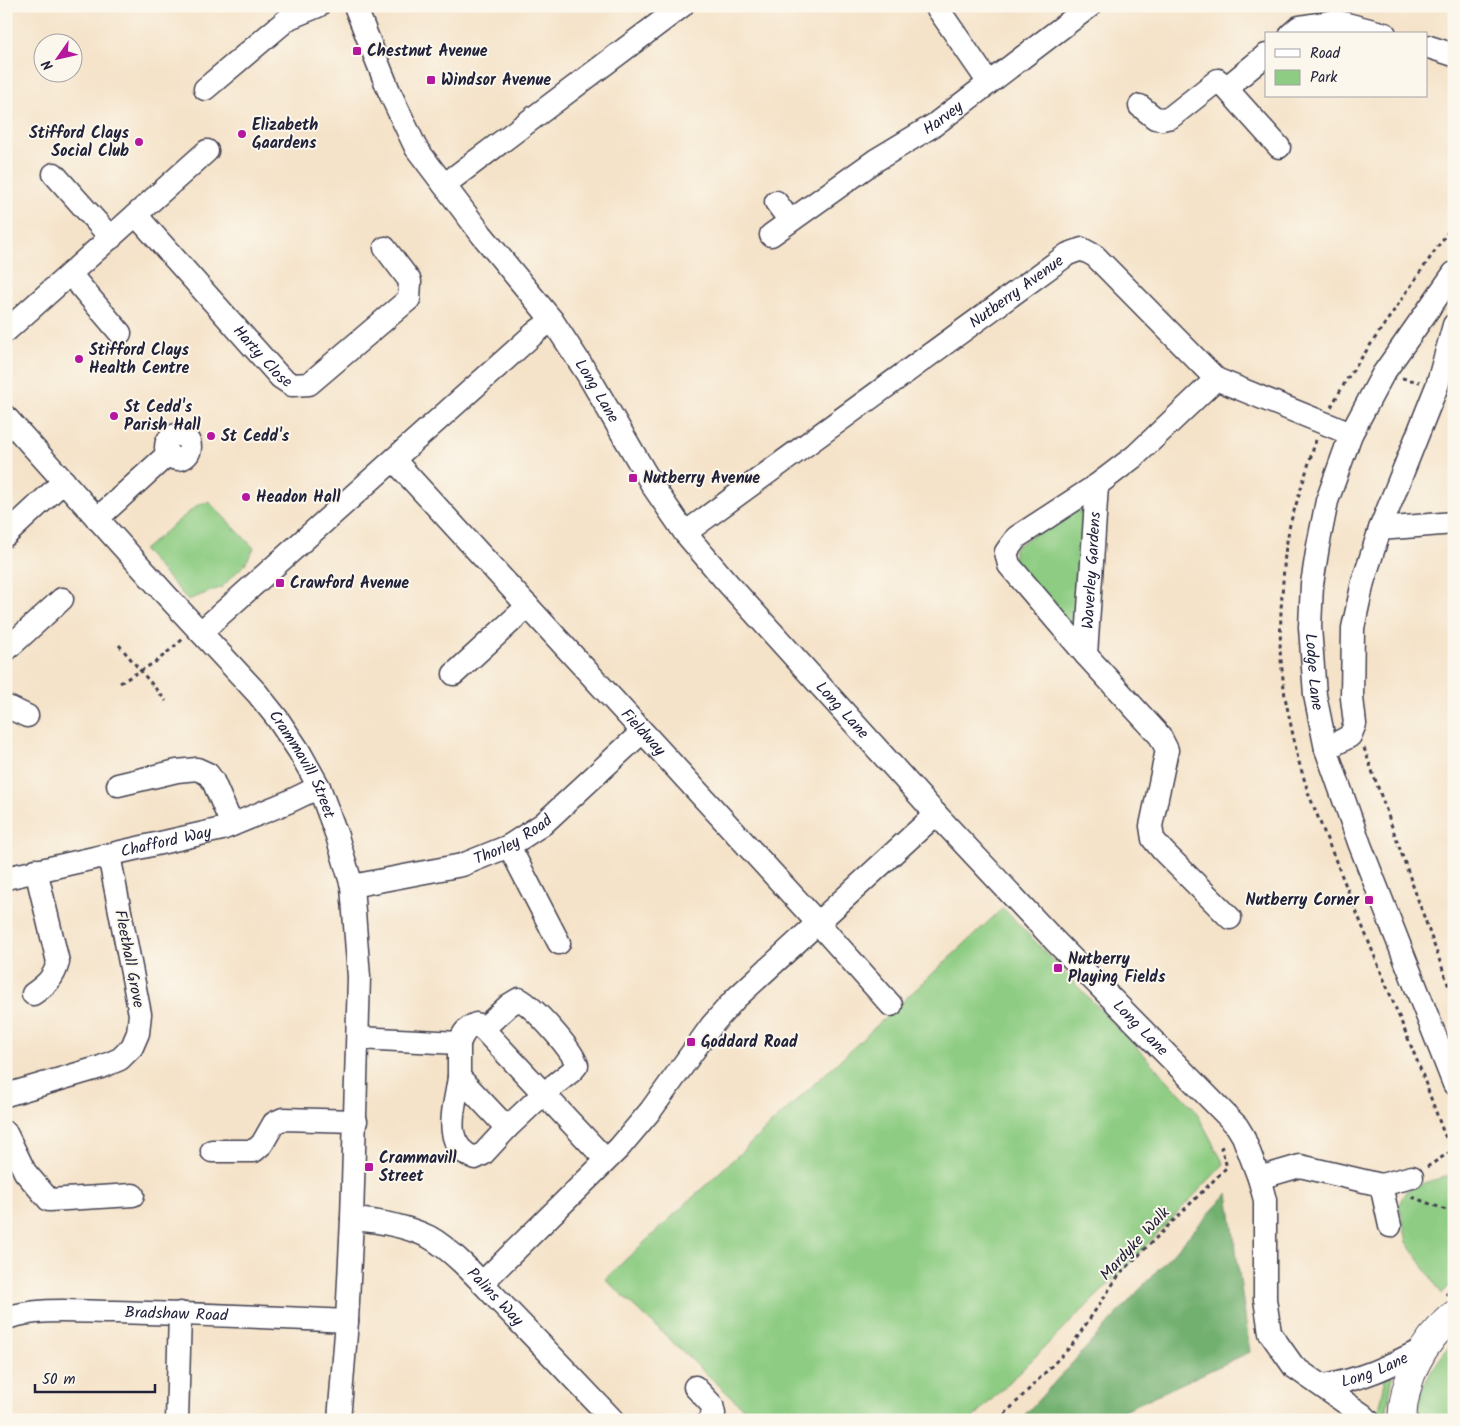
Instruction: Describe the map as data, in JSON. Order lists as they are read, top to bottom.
{
  "streets": {
    "street": [
      "Harvey",
      "Nutberry Avenue",
      "Harty Close",
      "Long Lane",
      "Waverley Gardens",
      "Lodge Lane",
      "Fieldway",
      "Crammavill Street",
      "Thorley Road",
      "Chafford Way",
      "Fleethall Grove",
      "Palins Way",
      "Bradshaw Road"
    ],
    "path": ["Mardyke Walk"]
  },
  "crossings": [
    ["Nutberry Avenue", "Long Lane"],
    ["Nutberry Avenue", "Waverley Gardens"],
    ["Nutberry Avenue", "Lodge Lane"],
    ["Long Lane", "Mardyke Walk"],
    ["Fieldway", "Thorley Road"],
    ["Crammavill Street", "Thorley Road"],
    ["Crammavill Street", "Chafford Way"],
    ["Crammavill Street", "Palins Way"],
    ["Crammavill Street", "Bradshaw Road"],
    ["Chafford Way", "Fleethall Grove"]
  ],
  "places": {
    "transit": [
      "Chestnut Avenue",
      "Windsor Avenue",
      "Nutberry Avenue",
      "Crawford Avenue",
      "Nutberry Corner",
      "Nutberry Playing Fields",
      "Goddard Road",
      "Crammavill Street"
    ],
    "other": [
      "Elizabeth Gaardens",
      "Stifford Clays Social Club",
      "Stifford Clays Health Centre",
      "St Cedd's Parish Hall",
      "St Cedd's",
      "Headon Hall"
    ]
  },
  "legend": ["Road", "Park"],
  "scale_bar": "50 m",
  "north": "bottom left"
}
